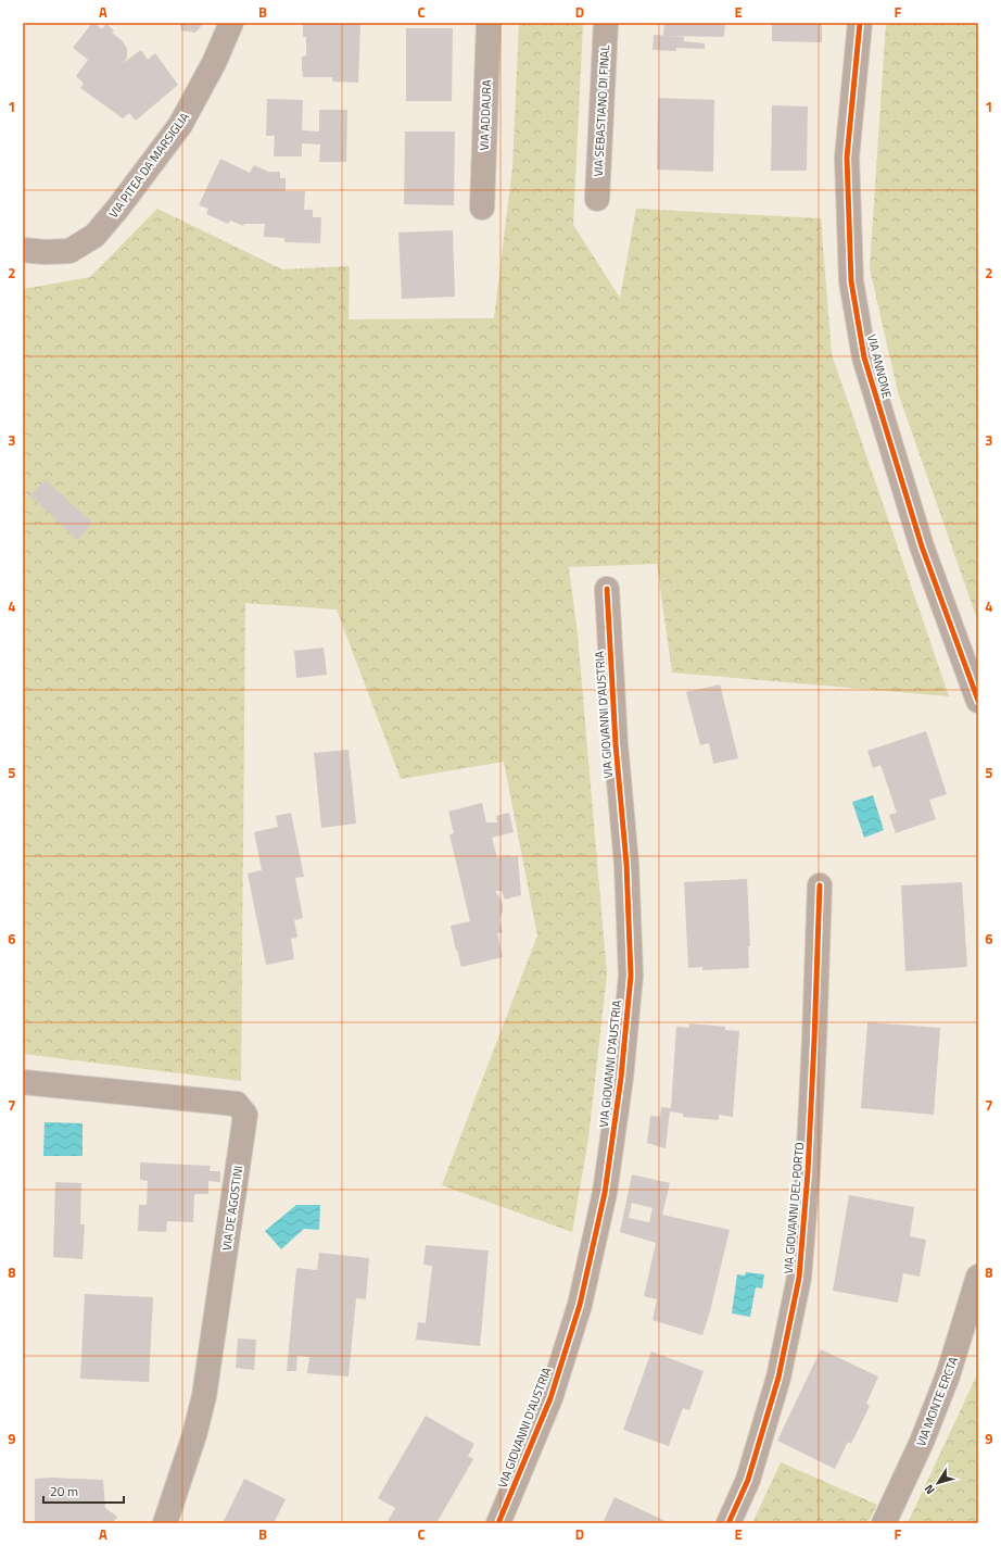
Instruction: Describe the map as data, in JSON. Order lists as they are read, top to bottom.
{
  "streets": {
    "street": [
      "VIA SEBASTIANO DI FINAL",
      "VIA ADDAURA",
      "VIA PITEA DA MARSIGLIA",
      "VIA ANNONE",
      "VIA GIOVANNI D'AUSTRIA",
      "VIA DE AGOSTINI",
      "VIA GIOVANNI DEL PORTO",
      "VIA MONTE ERCTA"
    ]
  },
  "scale_bar": "20 m",
  "north": "bottom left",
  "grid": {
    "columns": [
      "A",
      "B",
      "C",
      "D",
      "E",
      "F"
    ],
    "rows": [
      "1",
      "2",
      "3",
      "4",
      "5",
      "6",
      "7",
      "8",
      "9"
    ]
  }
}
